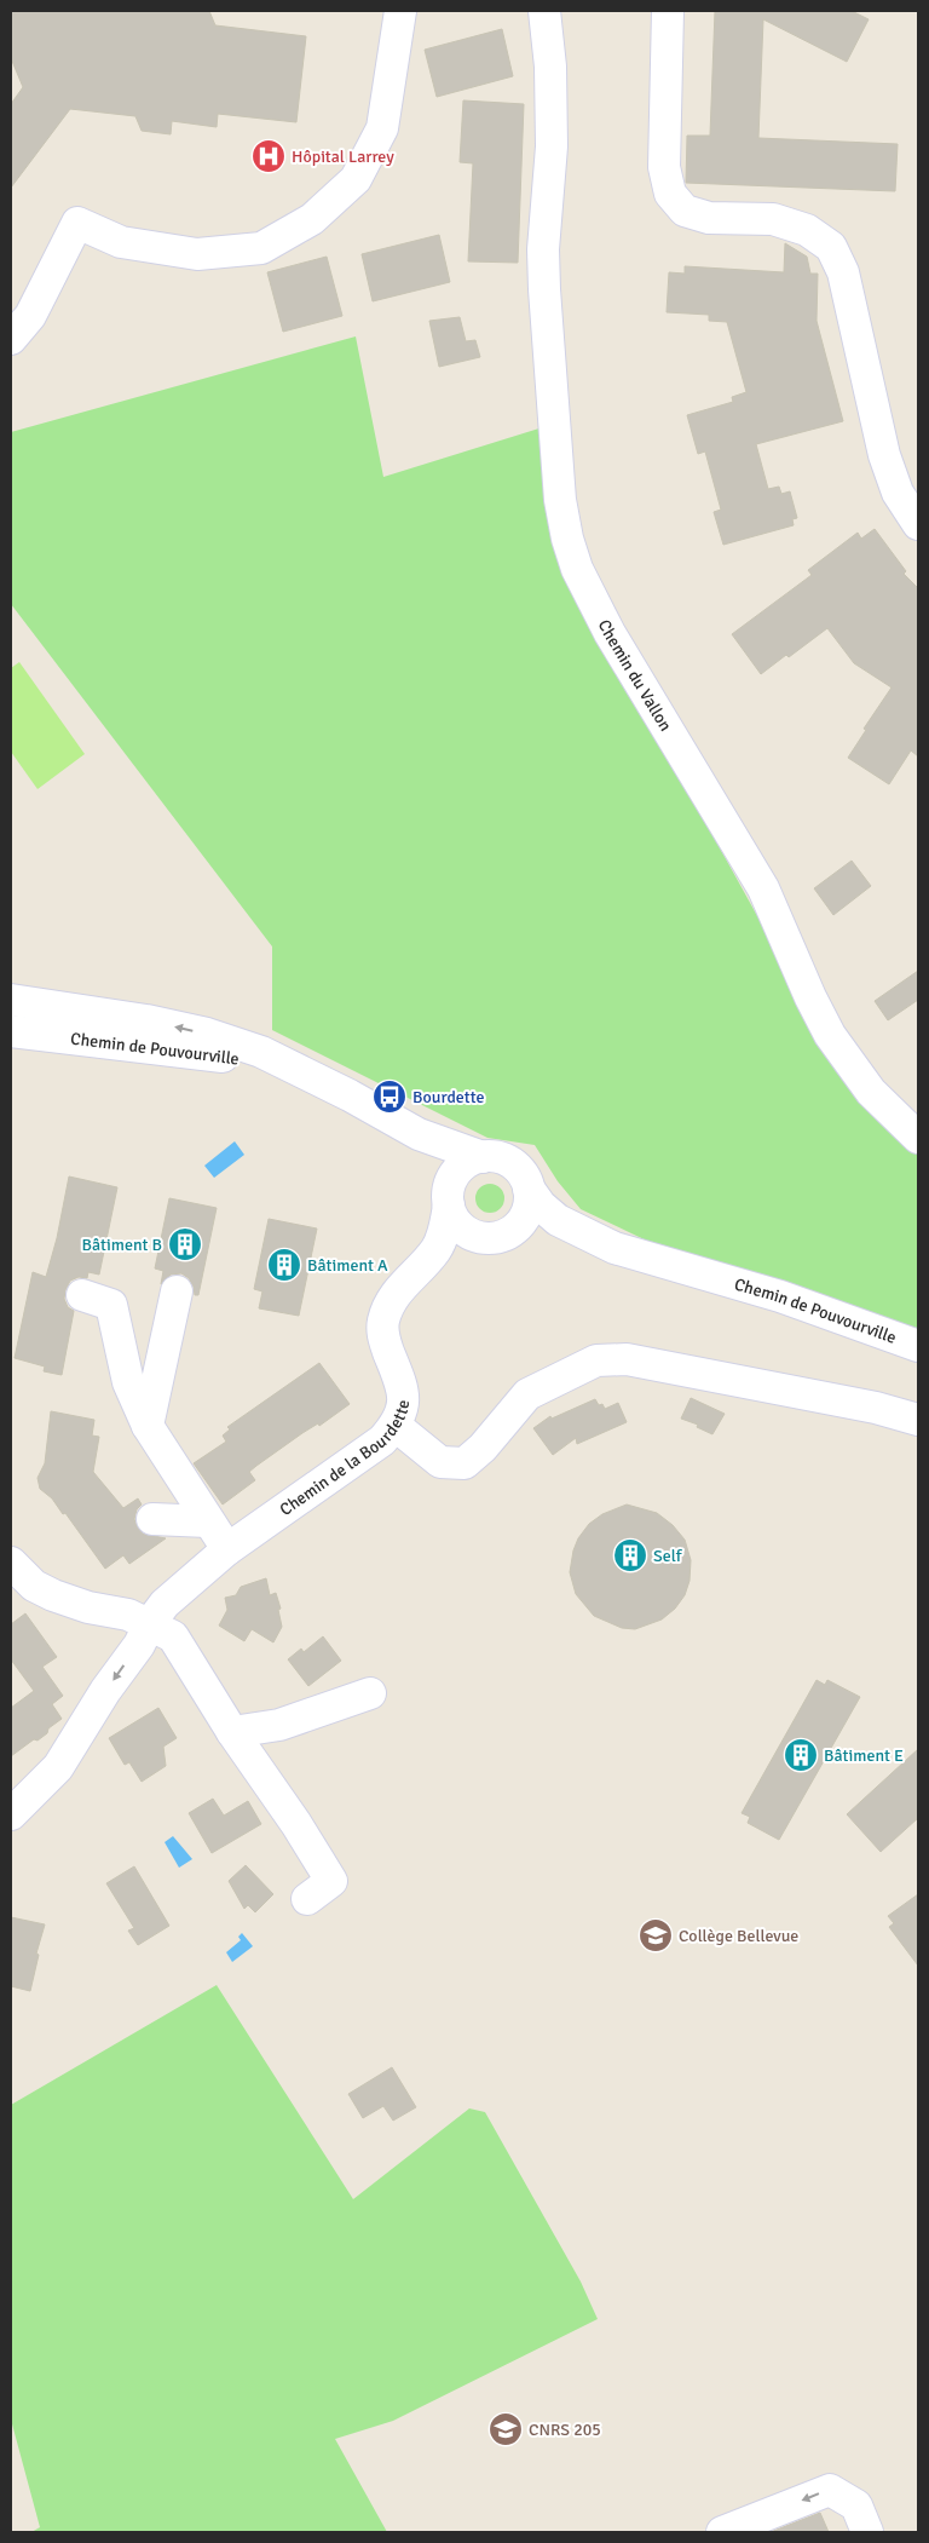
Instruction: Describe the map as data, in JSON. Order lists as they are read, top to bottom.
{
  "streets": {
    "street": ["Chemin du Vallon", "Chemin de Pouvourville", "Chemin de la Bourdette"]
  },
  "crossings": [
    ["Chemin de Pouvourville", "Chemin de la Bourdette"]
  ],
  "places": {
    "hospital": ["Hôpital Larrey"],
    "bus stop": ["Bourdette"],
    "building": [
      "Bâtiment B",
      "Bâtiment A",
      "Self",
      "Bâtiment E"
    ],
    "school or university": ["Collège Bellevue", "CNRS 205"]
  }
}
